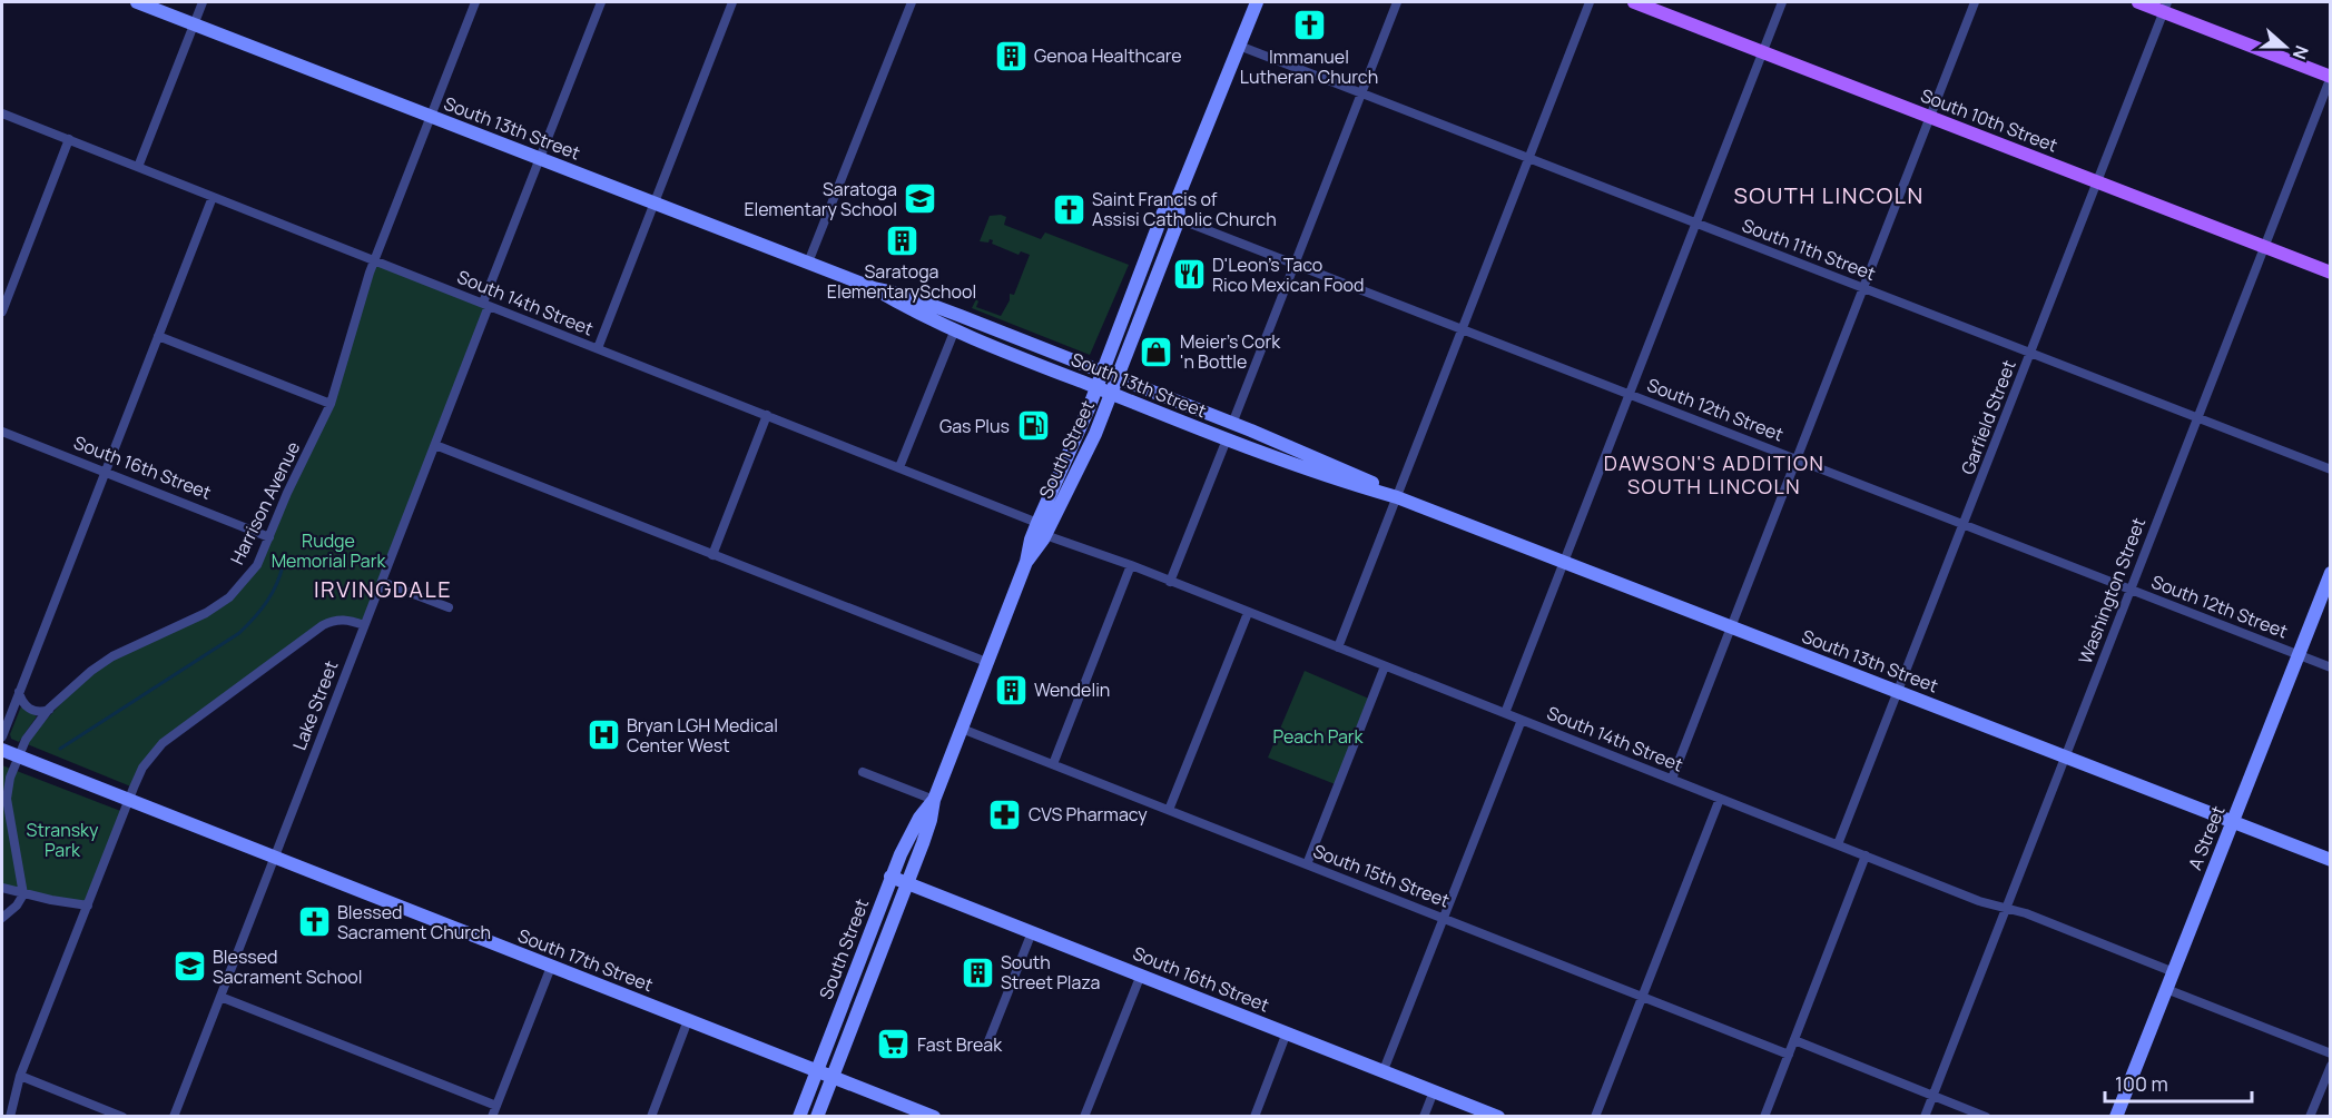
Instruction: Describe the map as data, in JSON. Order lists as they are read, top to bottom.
{
  "streets": {
    "main road": [
      "South 10th Street",
      "South 13th Street",
      "South Street",
      "South 16th Street",
      "A Street",
      "South 17th Street"
    ],
    "street": [
      "South 11th Street",
      "South 14th Street",
      "South 12th Street",
      "Garfield Street",
      "Harrison Avenue",
      "Washington Street",
      "Lake Street",
      "South 15th Street"
    ]
  },
  "crossings": [
    ["South 10th Street", "Garfield Street"],
    ["South 10th Street", "Washington Street"],
    ["South 13th Street", "Garfield Street"],
    ["South 13th Street", "South Street"],
    ["South 13th Street", "Harrison Avenue"],
    ["South 13th Street", "Washington Street"],
    ["South 13th Street", "Lake Street"],
    ["South 13th Street", "A Street"],
    ["South 11th Street", "Garfield Street"],
    ["South 11th Street", "South Street"],
    ["South 11th Street", "Washington Street"],
    ["South 14th Street", "Garfield Street"],
    ["South 14th Street", "South Street"],
    ["South 14th Street", "Harrison Avenue"],
    ["South 14th Street", "Washington Street"],
    ["South 14th Street", "Lake Street"],
    ["South 14th Street", "A Street"],
    ["South 12th Street", "Garfield Street"],
    ["South 12th Street", "South Street"],
    ["South 12th Street", "Washington Street"],
    ["South 12th Street", "A Street"],
    ["South Street", "South 16th Street"],
    ["South Street", "South 15th Street"],
    ["South Street", "South 17th Street"],
    ["South 16th Street", "Harrison Avenue"],
    ["Harrison Avenue", "South 17th Street"],
    ["Lake Street", "South 17th Street"]
  ],
  "districts": ["SOUTH LINCOLN", "DAWSON'S ADDITION SOUTH LINCOLN", "IRVINGDALE"],
  "parks": ["Rudge Memorial Park", "Peach Park", "Stransky Park"],
  "places": {
    "church": ["Immanuel Lutheran Church", "Saint Francis of Assisi Catholic Church", "Blessed Sacrament Church"],
    "building": [
      "Genoa Healthcare",
      "Saratoga ElementarySchool",
      "Wendelin",
      "South Street Plaza"
    ],
    "school or university": ["Saratoga Elementary School", "Blessed Sacrament School"],
    "restaurant": ["D'Leon's Taco Rico Mexican Food"],
    "shop": ["Meier's Cork 'n Bottle"],
    "fuel station": ["Gas Plus"],
    "hospital": ["Bryan LGH Medical Center West"],
    "pharmacy": ["CVS Pharmacy"],
    "supermarket": ["Fast Break"]
  },
  "scale_bar": "100 m",
  "north": "right"
}
